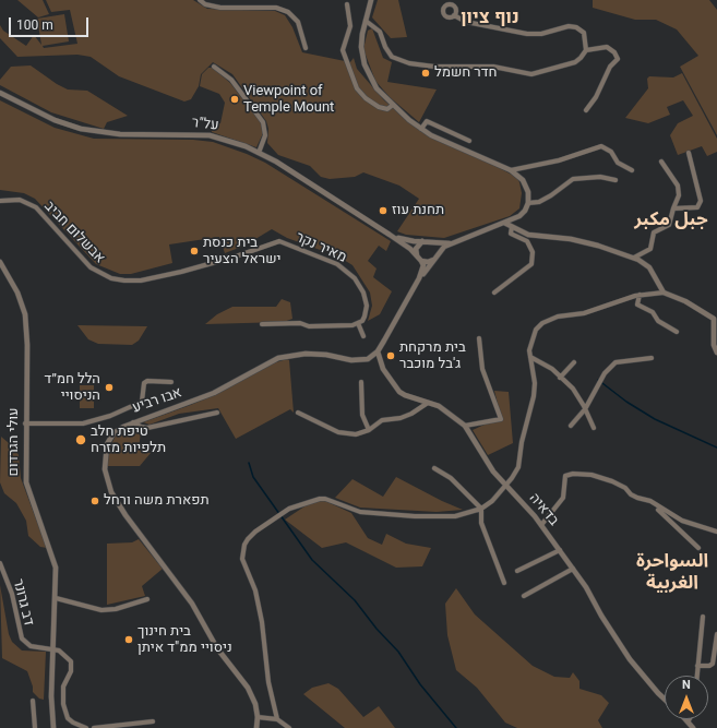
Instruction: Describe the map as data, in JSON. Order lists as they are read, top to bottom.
{
  "streets": {
    "street": [
      "על\"ר",
      "אבשלום חביב",
      "מאיר נקר",
      "אבו רביע",
      "עולי הגרדום",
      "בדאיה",
      "דב גרונר"
    ]
  },
  "crossings": [
    ["אבשלום חביב", "מאיר נקר"],
    ["אבו רביע", "בדאיה"],
    ["עולי הגרדום", "דב גרונר"]
  ],
  "districts": ["נוף ציון", "جبل مكبر", "السواحرة الغربية"],
  "places": [
    "חדר חשמל",
    "Viewpoint of Temple Mount",
    "תחנת עוז",
    "בית כנסת ישראל הצעיר",
    "בית מרקחת ג'בל מוכבר",
    "הלל חמ״ד הניסויי",
    "טיפת חלב תלפיות מזרח",
    "תפארת משה ורחל",
    "בית חינוך ניסויי ממ\"ד איתן"
  ],
  "scale_bar": "100 m",
  "north": "top"
}
